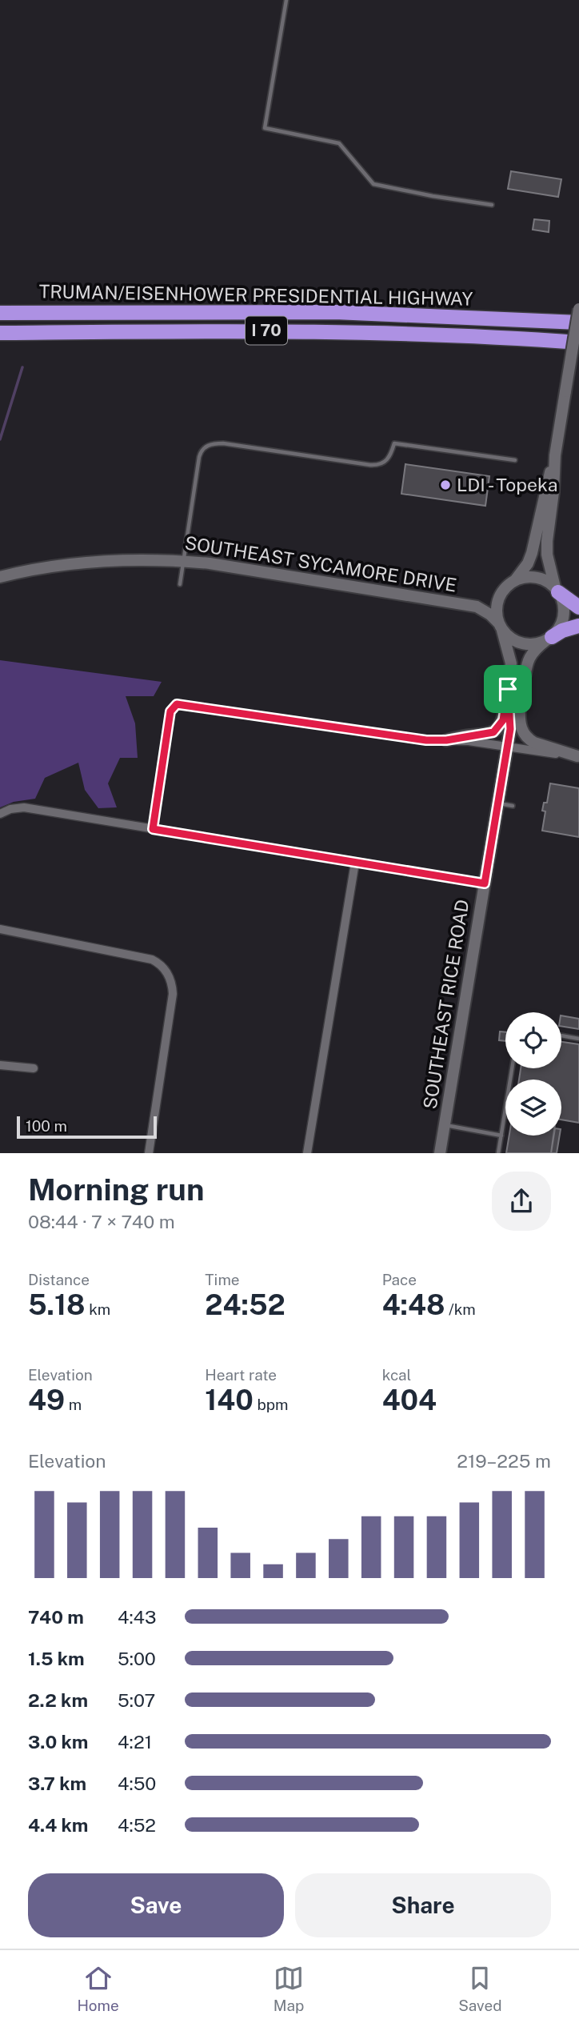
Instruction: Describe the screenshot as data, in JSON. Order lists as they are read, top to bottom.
{
  "streets": {
    "highway": ["TRUMAN/EISENHOWER PRESIDENTIAL HIGHWAY", "I 70"],
    "street": ["SOUTHEAST SYCAMORE DRIVE", "SOUTHEAST RICE ROAD"]
  },
  "crossings": [
    ["SOUTHEAST SYCAMORE DRIVE", "SOUTHEAST RICE ROAD"]
  ],
  "places": ["LDI - Topeka"],
  "scale_bar": "100 m",
  "page": {
    "scale": "100 m",
    "heading": ["Morning run", "08:44 · 7 × 740 m"],
    "stats": [
      ["Distance", "5.18 km"],
      ["Time", "24:52"],
      ["Pace", "4:48 /km"],
      ["Elevation", "49 m"],
      ["Heart rate", "140 bpm"],
      ["kcal", "404"]
    ],
    "chart": ["Elevation", "219–225 m"],
    "list": [
      {
        "name": "740 m",
        "note": "4:43"
      },
      {
        "name": "1.5 km",
        "note": "5:00"
      },
      {
        "name": "2.2 km",
        "note": "5:07"
      },
      {
        "name": "3.0 km",
        "note": "4:21"
      },
      {
        "name": "3.7 km",
        "note": "4:50"
      },
      {
        "name": "4.4 km",
        "note": "4:52"
      }
    ],
    "buttons": ["Save", "Share"],
    "tabs": ["Home", "Map", "Saved"]
  }
}
